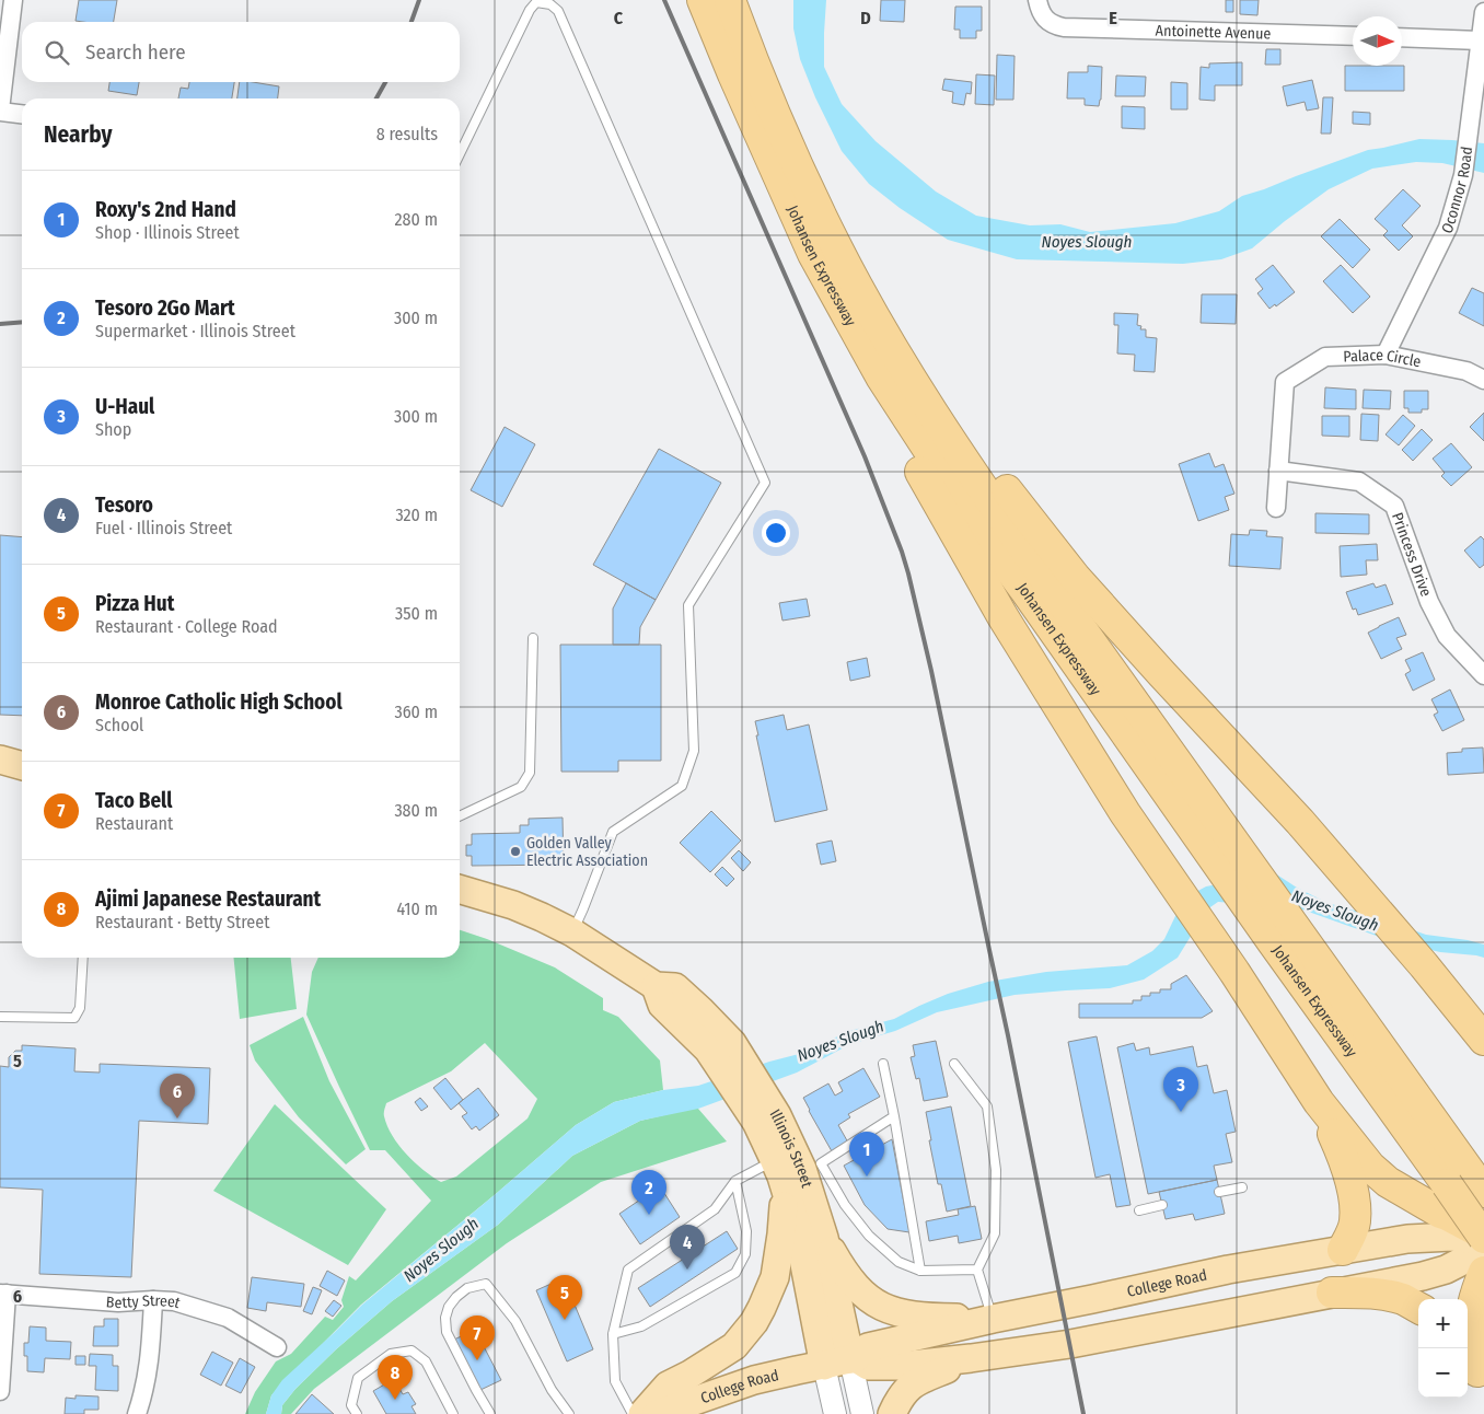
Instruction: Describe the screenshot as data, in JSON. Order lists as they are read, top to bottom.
{
  "streets": {
    "highway": ["Johansen Expressway"],
    "main road": ["Illinois Street", "College Road"],
    "street": [
      "Antoinette Avenue",
      "Oconnor Road",
      "Palace Circle",
      "Princess Drive",
      "Betty Street"
    ]
  },
  "crossings": [
    ["Oconnor Road", "Palace Circle"],
    ["Johansen Expressway", "College Road"],
    ["Palace Circle", "Princess Drive"],
    ["Illinois Street", "College Road"]
  ],
  "water": ["Noyes Slough"],
  "places": ["Golden Valley Electric Association"],
  "north": "right",
  "page": {
    "search": "Search here",
    "heading": ["Nearby", "8 results"],
    "list": [
      {
        "mark": "1",
        "name": "Roxy's 2nd Hand",
        "note": "Shop · Illinois Street",
        "value": "280 m"
      },
      {
        "mark": "2",
        "name": "Tesoro 2Go Mart",
        "note": "Supermarket · Illinois Street",
        "value": "300 m"
      },
      {
        "mark": "3",
        "name": "U-Haul",
        "note": "Shop",
        "value": "300 m"
      },
      {
        "mark": "4",
        "name": "Tesoro",
        "note": "Fuel · Illinois Street",
        "value": "320 m"
      },
      {
        "mark": "5",
        "name": "Pizza Hut",
        "note": "Restaurant · College Road",
        "value": "350 m"
      },
      {
        "mark": "6",
        "name": "Monroe Catholic High School",
        "note": "School",
        "value": "360 m"
      },
      {
        "mark": "7",
        "name": "Taco Bell",
        "note": "Restaurant",
        "value": "380 m"
      },
      {
        "mark": "8",
        "name": "Ajimi Japanese Restaurant",
        "note": "Restaurant · Betty Street",
        "value": "410 m"
      }
    ],
    "pins": [
      "3",
      "6",
      "1",
      "2",
      "4",
      "5",
      "7",
      "8"
    ],
    "map_buttons": ["+", "−"]
  },
  "grid": {
    "columns": ["C", "D", "E"],
    "rows": ["5", "6"]
  }
}
